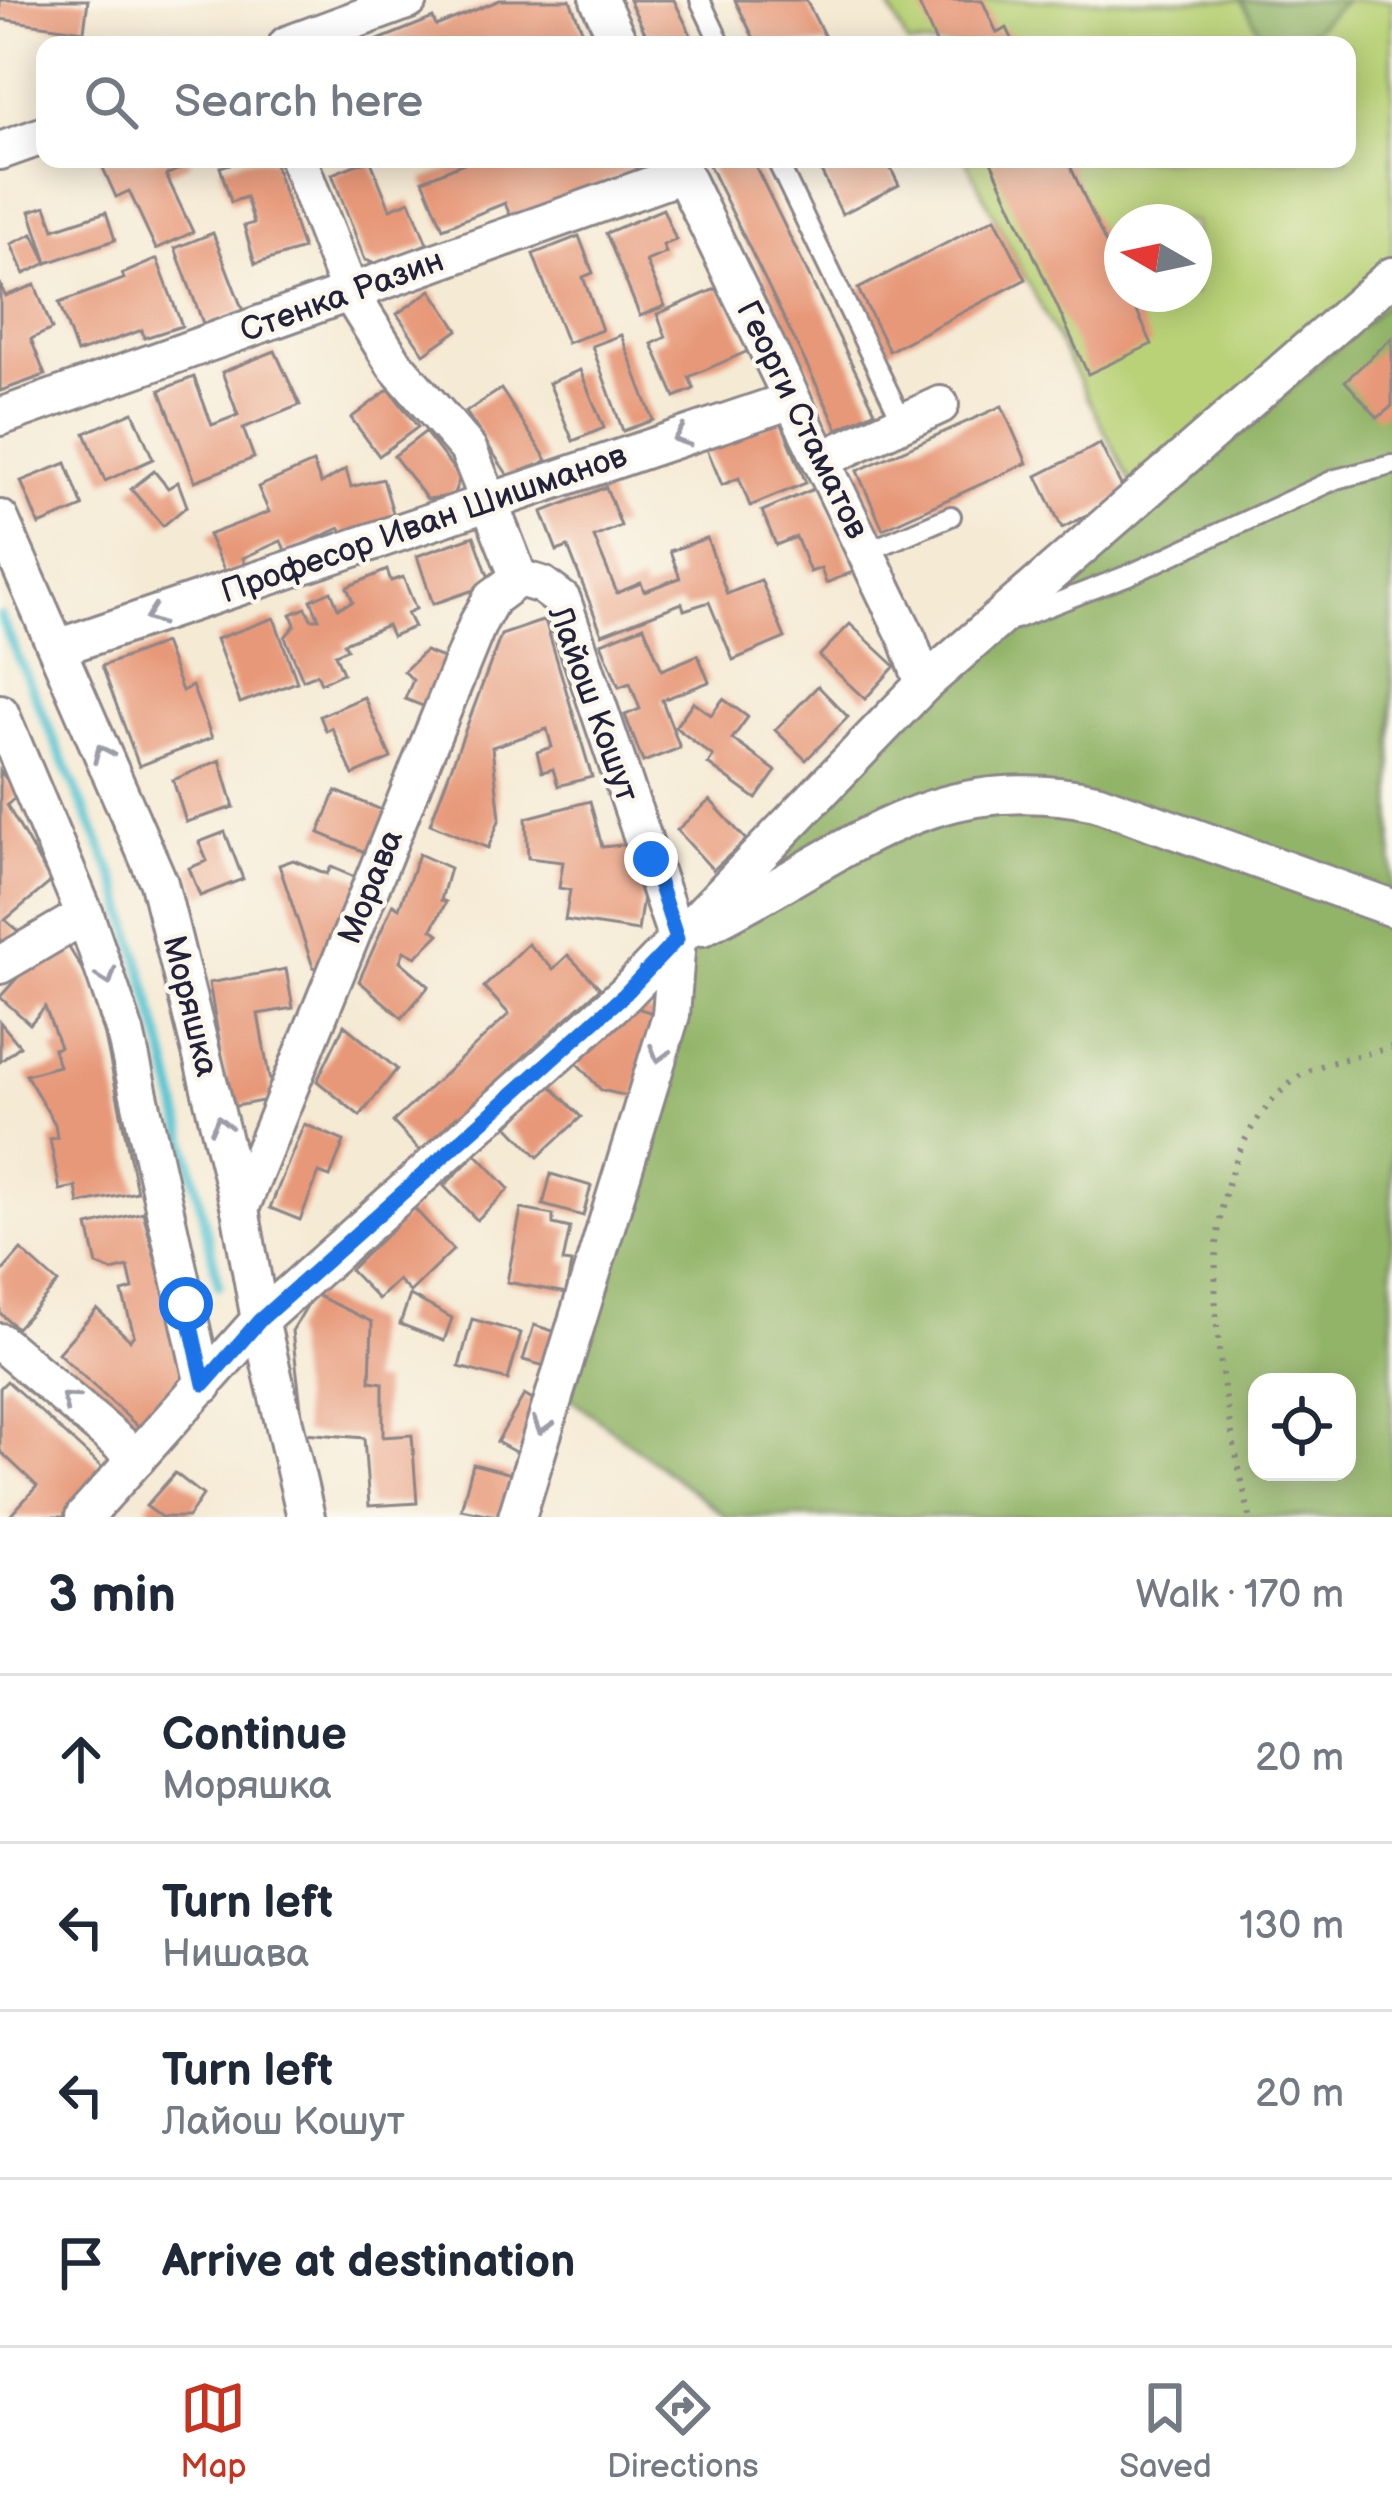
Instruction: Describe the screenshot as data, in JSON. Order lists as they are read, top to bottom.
{
  "streets": {
    "street": [
      "Стенка Разин",
      "Георги Стаматов",
      "Професор Иван Шишманов",
      "Лайош Кошут",
      "Морава",
      "Моряшка"
    ]
  },
  "crossings": [
    ["Стенка Разин", "Лайош Кошут"],
    ["Георги Стаматов", "Професор Иван Шишманов"],
    ["Професор Иван Шишманов", "Лайош Кошут"],
    ["Професор Иван Шишманов", "Моряшка"],
    ["Лайош Кошут", "Морава"],
    ["Морава", "Моряшка"]
  ],
  "one_way": ["Професор Иван Шишманов", "Лайош Кошут"],
  "north": "left",
  "page": {
    "search": "Search here",
    "heading": ["3 min", "Walk · 170 m"],
    "list": [
      ["Continue", "Моряшка", "20 m"],
      ["Turn left", "Нишава", "130 m"],
      ["Turn left", "Лайош Кошут", "20 m"],
      "Arrive at destination"
    ],
    "nav": ["Map", "Directions", "Saved"]
  }
}
